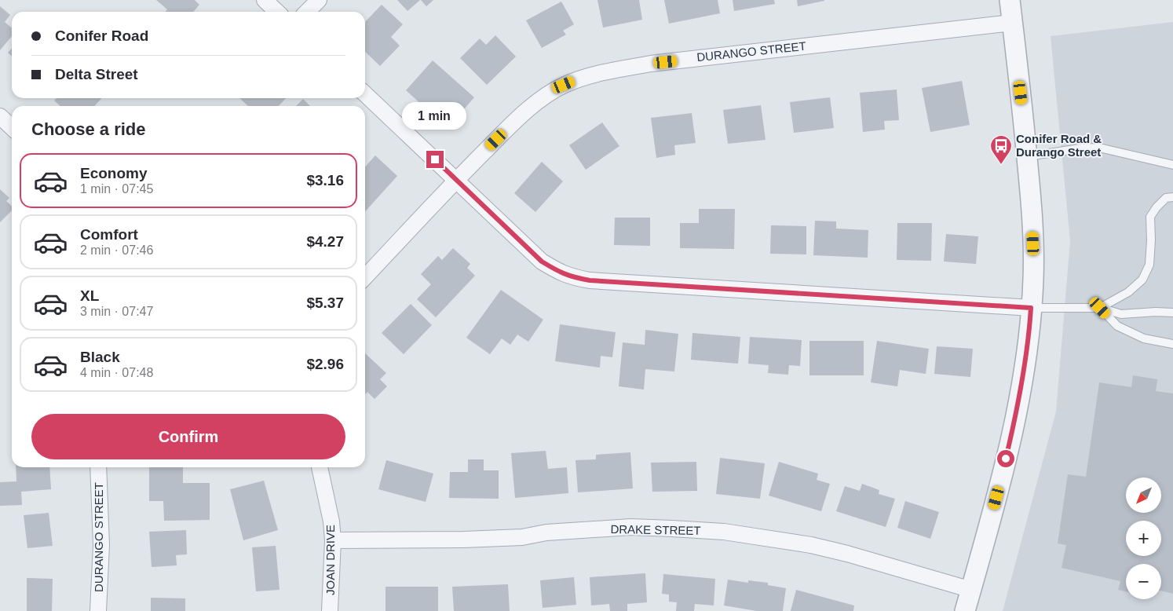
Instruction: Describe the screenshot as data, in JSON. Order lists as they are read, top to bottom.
{
  "streets": {
    "street": ["DURANGO STREET", "DRAKE STREET", "JOAN DRIVE"]
  },
  "crossings": [
    ["DRAKE STREET", "JOAN DRIVE"]
  ],
  "places": {
    "bus stop": ["Conifer Road & Durango Street"]
  },
  "north": "bottom left",
  "page": {
    "banner": ["Conifer Road", "Delta Street"],
    "bubble": "1 min",
    "heading": "Choose a ride",
    "list": [
      {
        "name": "Economy",
        "note": "1 min · 07:45",
        "value": "$3.16"
      },
      {
        "name": "Comfort",
        "note": "2 min · 07:46",
        "value": "$4.27"
      },
      {
        "name": "XL",
        "note": "3 min · 07:47",
        "value": "$5.37"
      },
      {
        "name": "Black",
        "note": "4 min · 07:48",
        "value": "$2.96"
      }
    ],
    "buttons": "Confirm",
    "map_buttons": ["+", "−"]
  }
}
